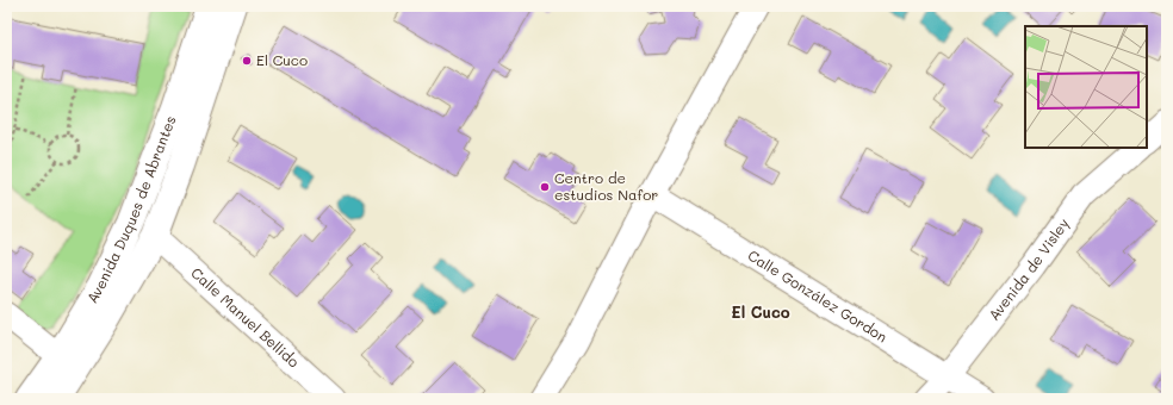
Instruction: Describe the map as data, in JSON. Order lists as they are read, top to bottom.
{
  "streets": {
    "main road": ["Avenida Duques de Abrantes"],
    "street": ["Avenida de Visley", "Calle González Gordon", "Calle Manuel Bellido"]
  },
  "crossings": [
    ["Avenida Duques de Abrantes", "Calle Manuel Bellido"],
    ["Avenida de Visley", "Calle González Gordon"]
  ],
  "districts": ["El Cuco"],
  "places": ["El Cuco", "Centro de estudios Nafor"]
}
